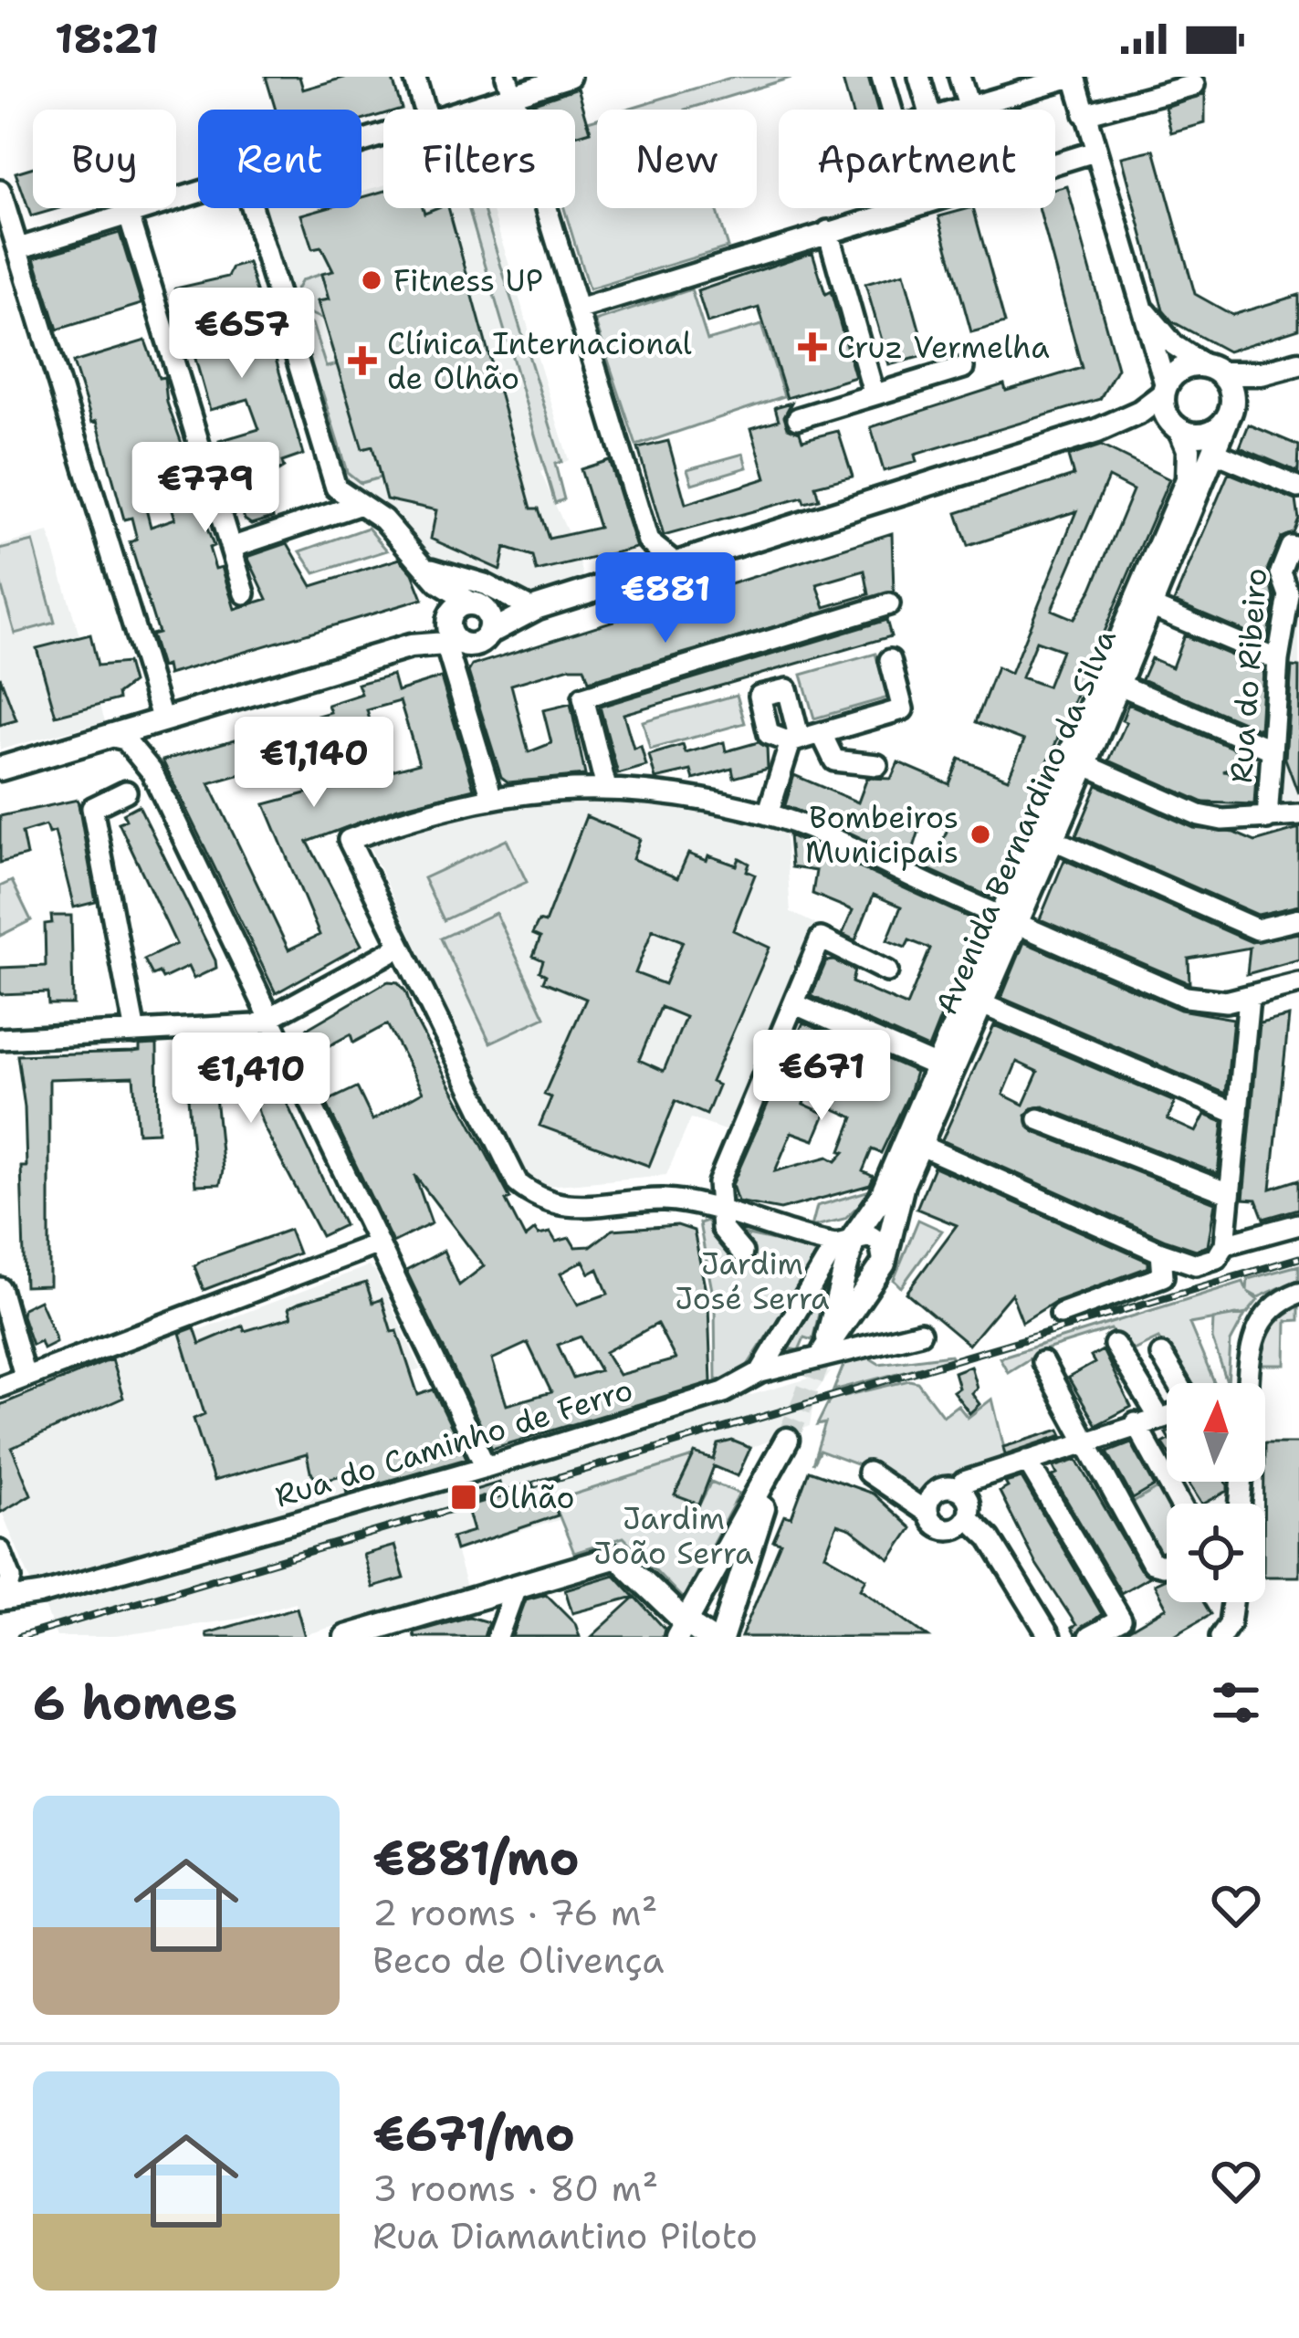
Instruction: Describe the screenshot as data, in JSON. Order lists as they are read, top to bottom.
{
  "streets": {
    "main road": ["Avenida Bernardino da Silva"],
    "street": ["Rua do Ribeiro", "Rua do Caminho de Ferro"]
  },
  "parks": ["Jardim José Serra", "Jardim João Serra"],
  "places": {
    "other": ["Fitness UP", "Bombeiros Municipais"],
    "health": ["Cruz Vermelha", "Clínica Internacional de Olhão"],
    "transit": ["Olhão"]
  },
  "north": "top",
  "page": {
    "status": "18:21",
    "chip": [
      "Buy",
      "Rent",
      "Filters",
      "New",
      "Apartment"
    ],
    "price": [
      "€657",
      "€779",
      "€881",
      "€1,140",
      "€671",
      "€1,410"
    ],
    "heading": "6 homes",
    "list": [
      {
        "name": "€881/mo",
        "note": "2 rooms · 76 m² · Beco de Olivença"
      },
      {
        "name": "€671/mo",
        "note": "3 rooms · 80 m² · Rua Diamantino Piloto"
      }
    ]
  }
}
